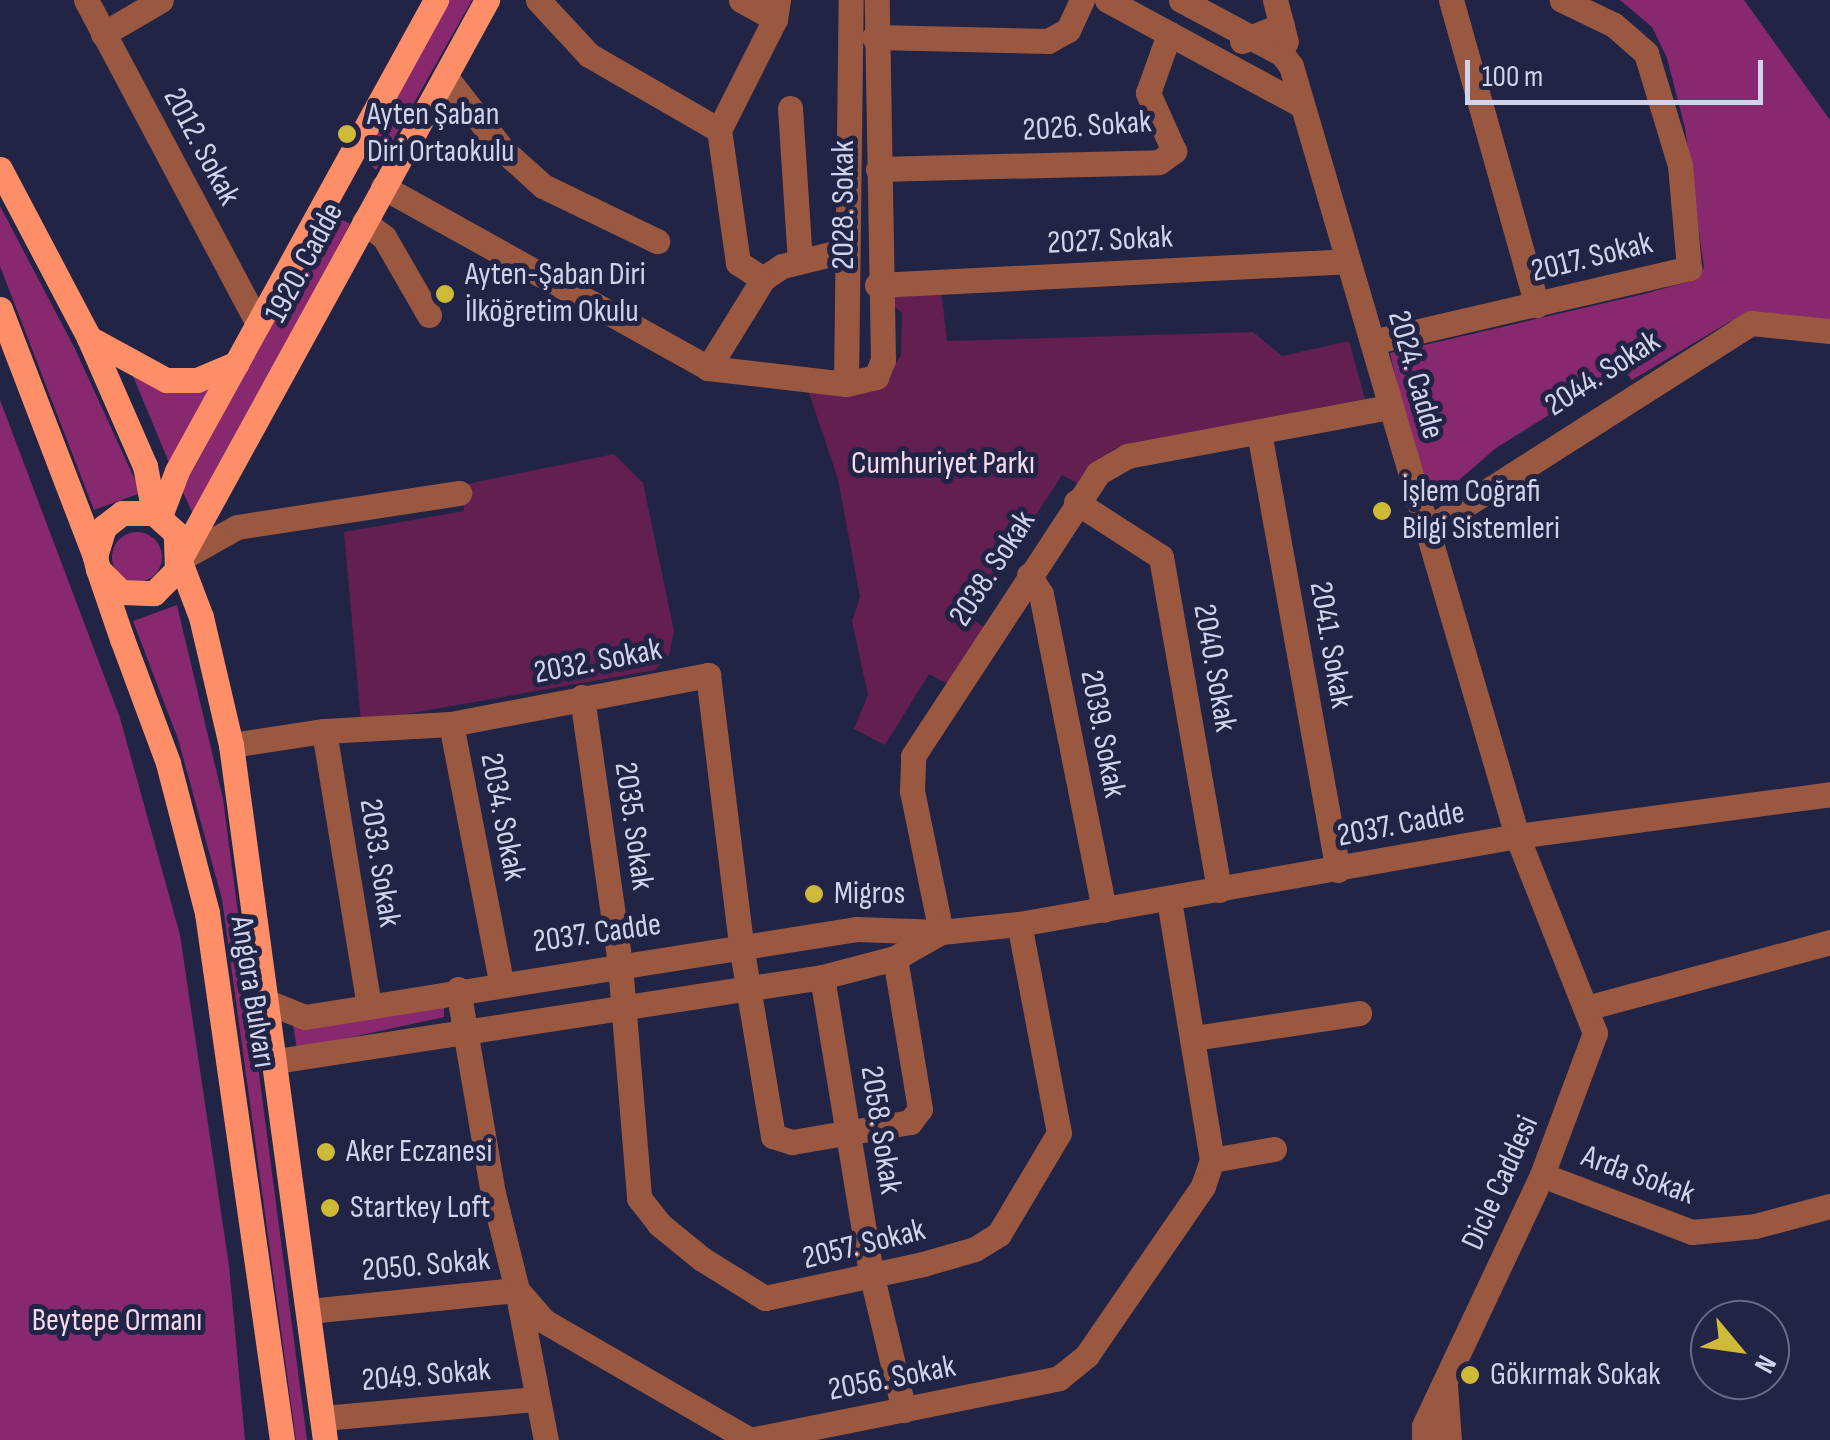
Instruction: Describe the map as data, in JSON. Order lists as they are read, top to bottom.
{
  "streets": {
    "main road": ["1920. Cadde", "Angora Bulvarı"],
    "street": [
      "2026. Sokak",
      "2012. Sokak",
      "2028. Sokak",
      "2027. Sokak",
      "2017. Sokak",
      "2044. Sokak",
      "2024. Cadde",
      "2038. Sokak",
      "2041. Sokak",
      "2032. Sokak",
      "2040. Sokak",
      "2039. Sokak",
      "2034. Sokak",
      "2037. Cadde",
      "2035. Sokak",
      "2033. Sokak",
      "2058. Sokak",
      "Arda Sokak",
      "Dicle Caddesi",
      "2057. Sokak",
      "2050. Sokak",
      "2049. Sokak",
      "2056. Sokak"
    ]
  },
  "crossings": [
    ["2026. Sokak", "2028. Sokak"],
    ["2012. Sokak", "1920. Cadde"],
    ["2028. Sokak", "2027. Sokak"],
    ["2027. Sokak", "2024. Cadde"],
    ["2017. Sokak", "2024. Cadde"],
    ["1920. Cadde", "Angora Bulvarı"],
    ["2044. Sokak", "2024. Cadde"],
    ["2024. Cadde", "2038. Sokak"],
    ["2024. Cadde", "2037. Cadde"],
    ["2024. Cadde", "Dicle Caddesi"],
    ["2038. Sokak", "2041. Sokak"],
    ["2038. Sokak", "2040. Sokak"],
    ["2038. Sokak", "2039. Sokak"],
    ["2038. Sokak", "2037. Cadde"],
    ["2041. Sokak", "2037. Cadde"],
    ["2032. Sokak", "2034. Sokak"],
    ["2032. Sokak", "2037. Cadde"],
    ["2032. Sokak", "2035. Sokak"],
    ["2032. Sokak", "2033. Sokak"],
    ["2032. Sokak", "Angora Bulvarı"],
    ["2040. Sokak", "2037. Cadde"],
    ["2039. Sokak", "2037. Cadde"],
    ["2034. Sokak", "2037. Cadde"],
    ["2037. Cadde", "2035. Sokak"],
    ["2037. Cadde", "2033. Sokak"],
    ["2037. Cadde", "Angora Bulvarı"],
    ["2037. Cadde", "2058. Sokak"],
    ["2037. Cadde", "Dicle Caddesi"],
    ["2037. Cadde", "2057. Sokak"],
    ["2035. Sokak", "2057. Sokak"],
    ["Angora Bulvarı", "2050. Sokak"],
    ["Angora Bulvarı", "2049. Sokak"],
    ["2058. Sokak", "2057. Sokak"],
    ["2058. Sokak", "2056. Sokak"],
    ["Arda Sokak", "Dicle Caddesi"],
    ["2050. Sokak", "2049. Sokak"],
    ["2050. Sokak", "2056. Sokak"]
  ],
  "parks": ["Cumhuriyet Parkı", "Beytepe Ormanı"],
  "places": [
    "Ayten Şaban Diri Ortaokulu",
    "Ayten-Şaban Diri İlköğretim Okulu",
    "İşlem Coğrafi Bilgi Sistemleri",
    "Migros",
    "Aker Eczanesi",
    "Startkey Loft",
    "Gökırmak Sokak"
  ],
  "scale_bar": "100 m",
  "north": "bottom right"
}
